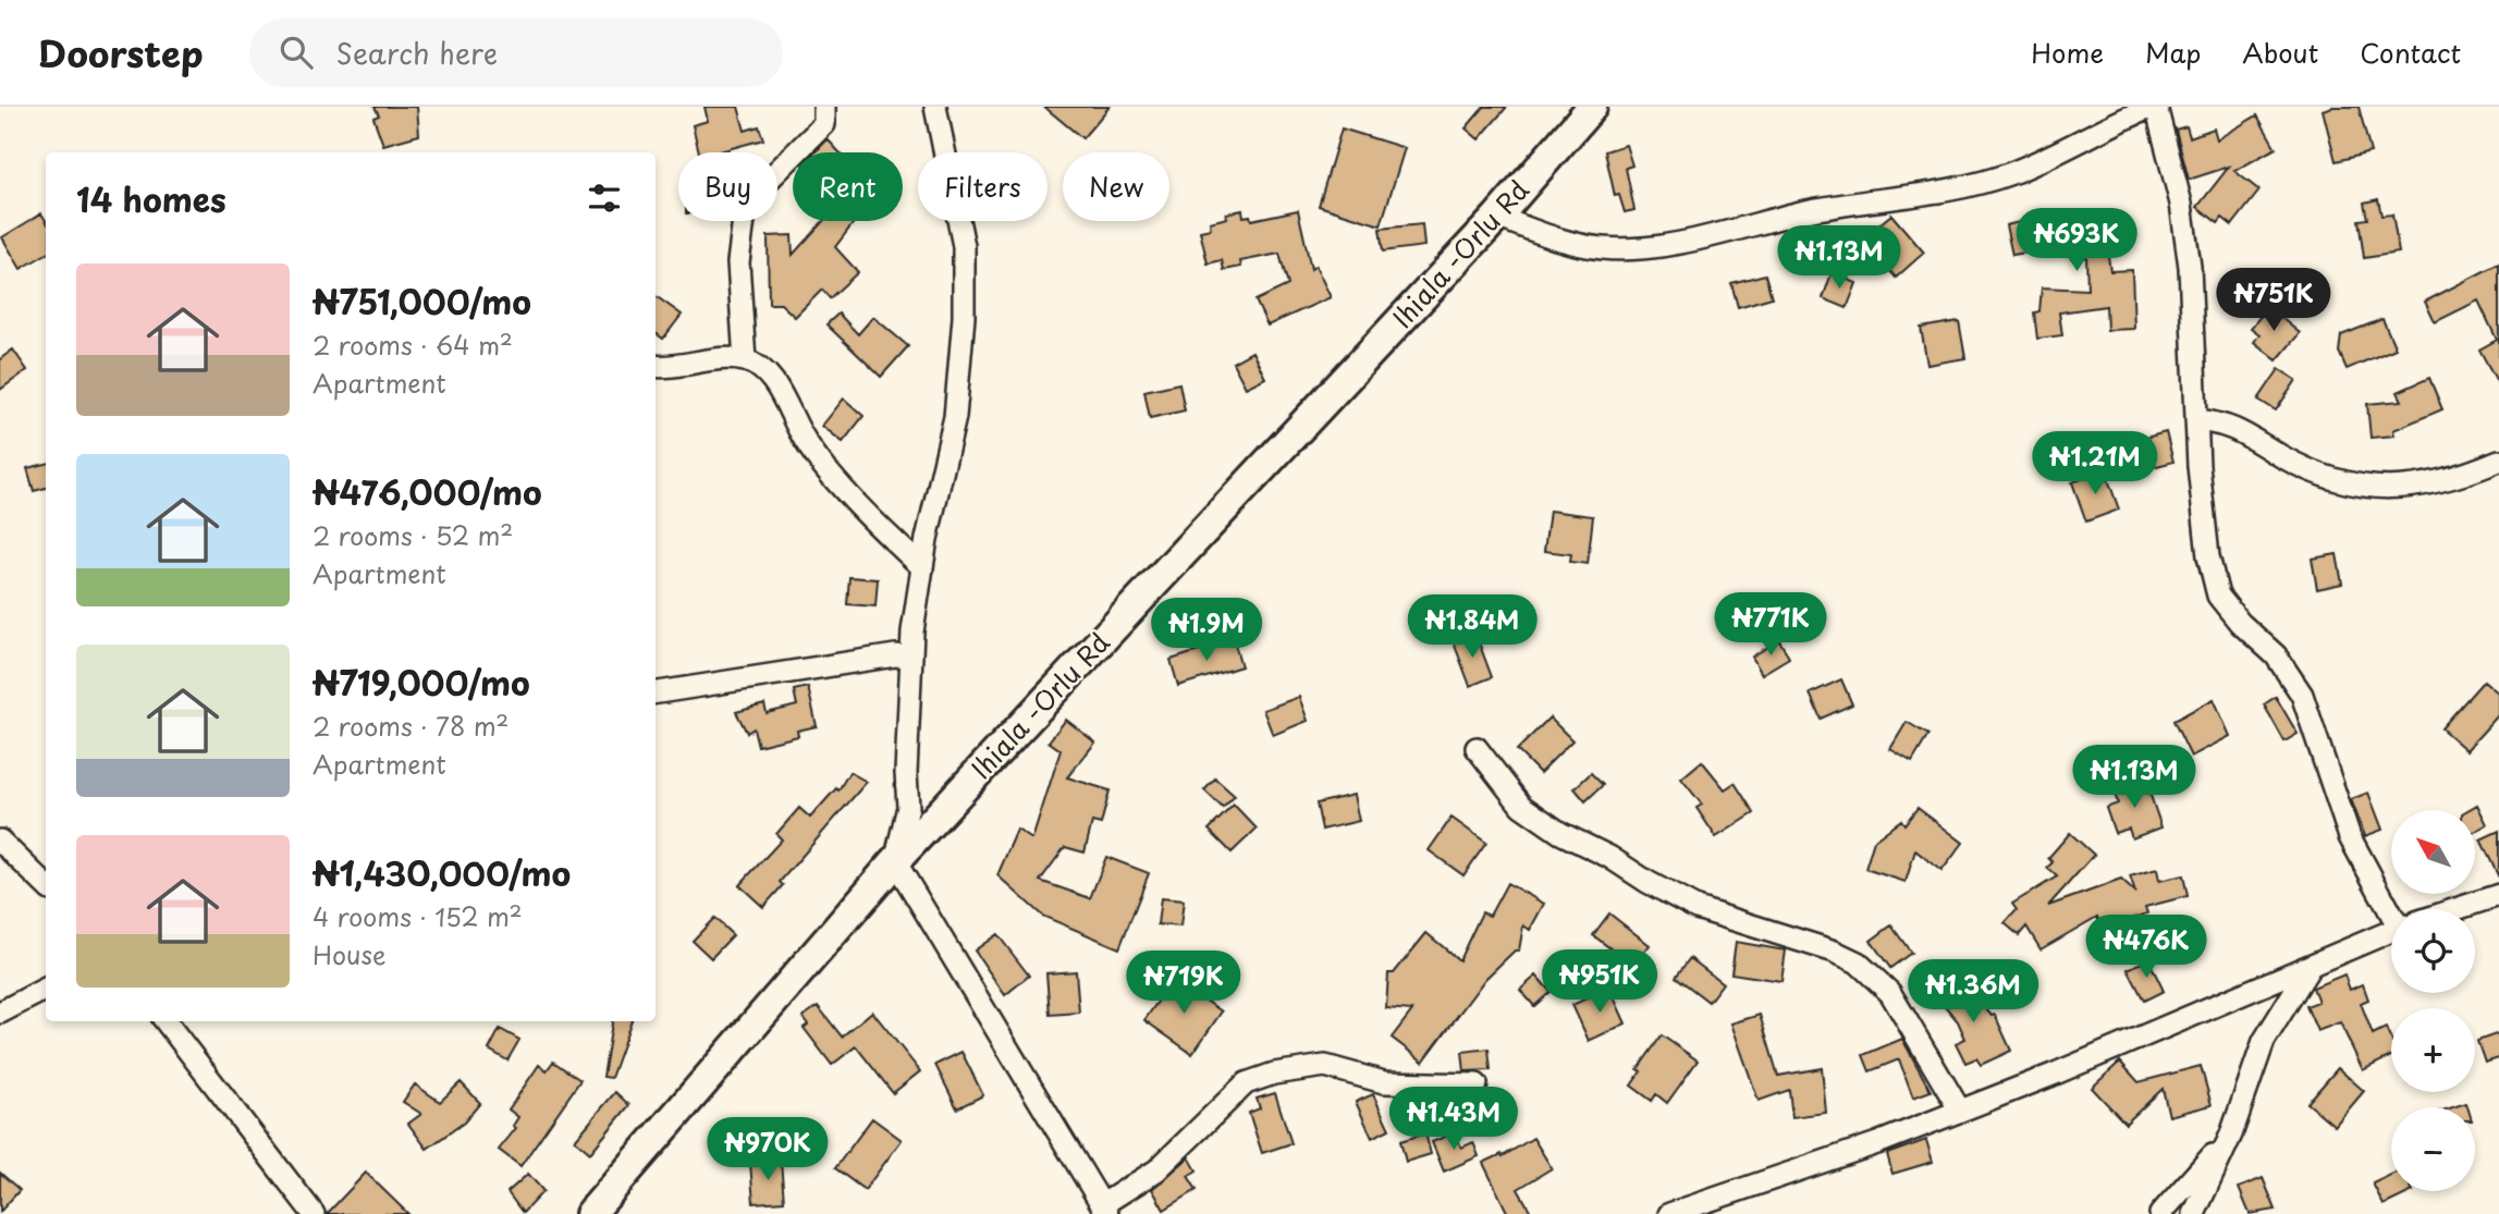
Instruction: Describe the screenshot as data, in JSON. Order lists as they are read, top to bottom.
{
  "streets": {
    "main road": ["Ihiala -Orlu Rd"]
  },
  "north": "top left",
  "page": {
    "header": "Doorstep",
    "search": "Search here",
    "nav": [
      "Home",
      "Map",
      "About",
      "Contact"
    ],
    "chip": [
      "Buy",
      "Rent",
      "Filters",
      "New"
    ],
    "heading": "14 homes",
    "price": [
      "₦693K",
      "₦1.13M",
      "₦751K",
      "₦1.21M",
      "₦771K",
      "₦1.84M",
      "₦1.9M",
      "₦1.13M",
      "₦476K",
      "₦951K",
      "₦719K",
      "₦1.36M",
      "₦1.43M",
      "₦970K"
    ],
    "list": [
      {
        "name": "₦751,000/mo",
        "note": "2 rooms · 64 m² · Apartment"
      },
      {
        "name": "₦476,000/mo",
        "note": "2 rooms · 52 m² · Apartment"
      },
      {
        "name": "₦719,000/mo",
        "note": "2 rooms · 78 m² · Apartment"
      },
      {
        "name": "₦1,430,000/mo",
        "note": "4 rooms · 152 m² · House"
      }
    ],
    "map_buttons": ["+", "−"]
  }
}
